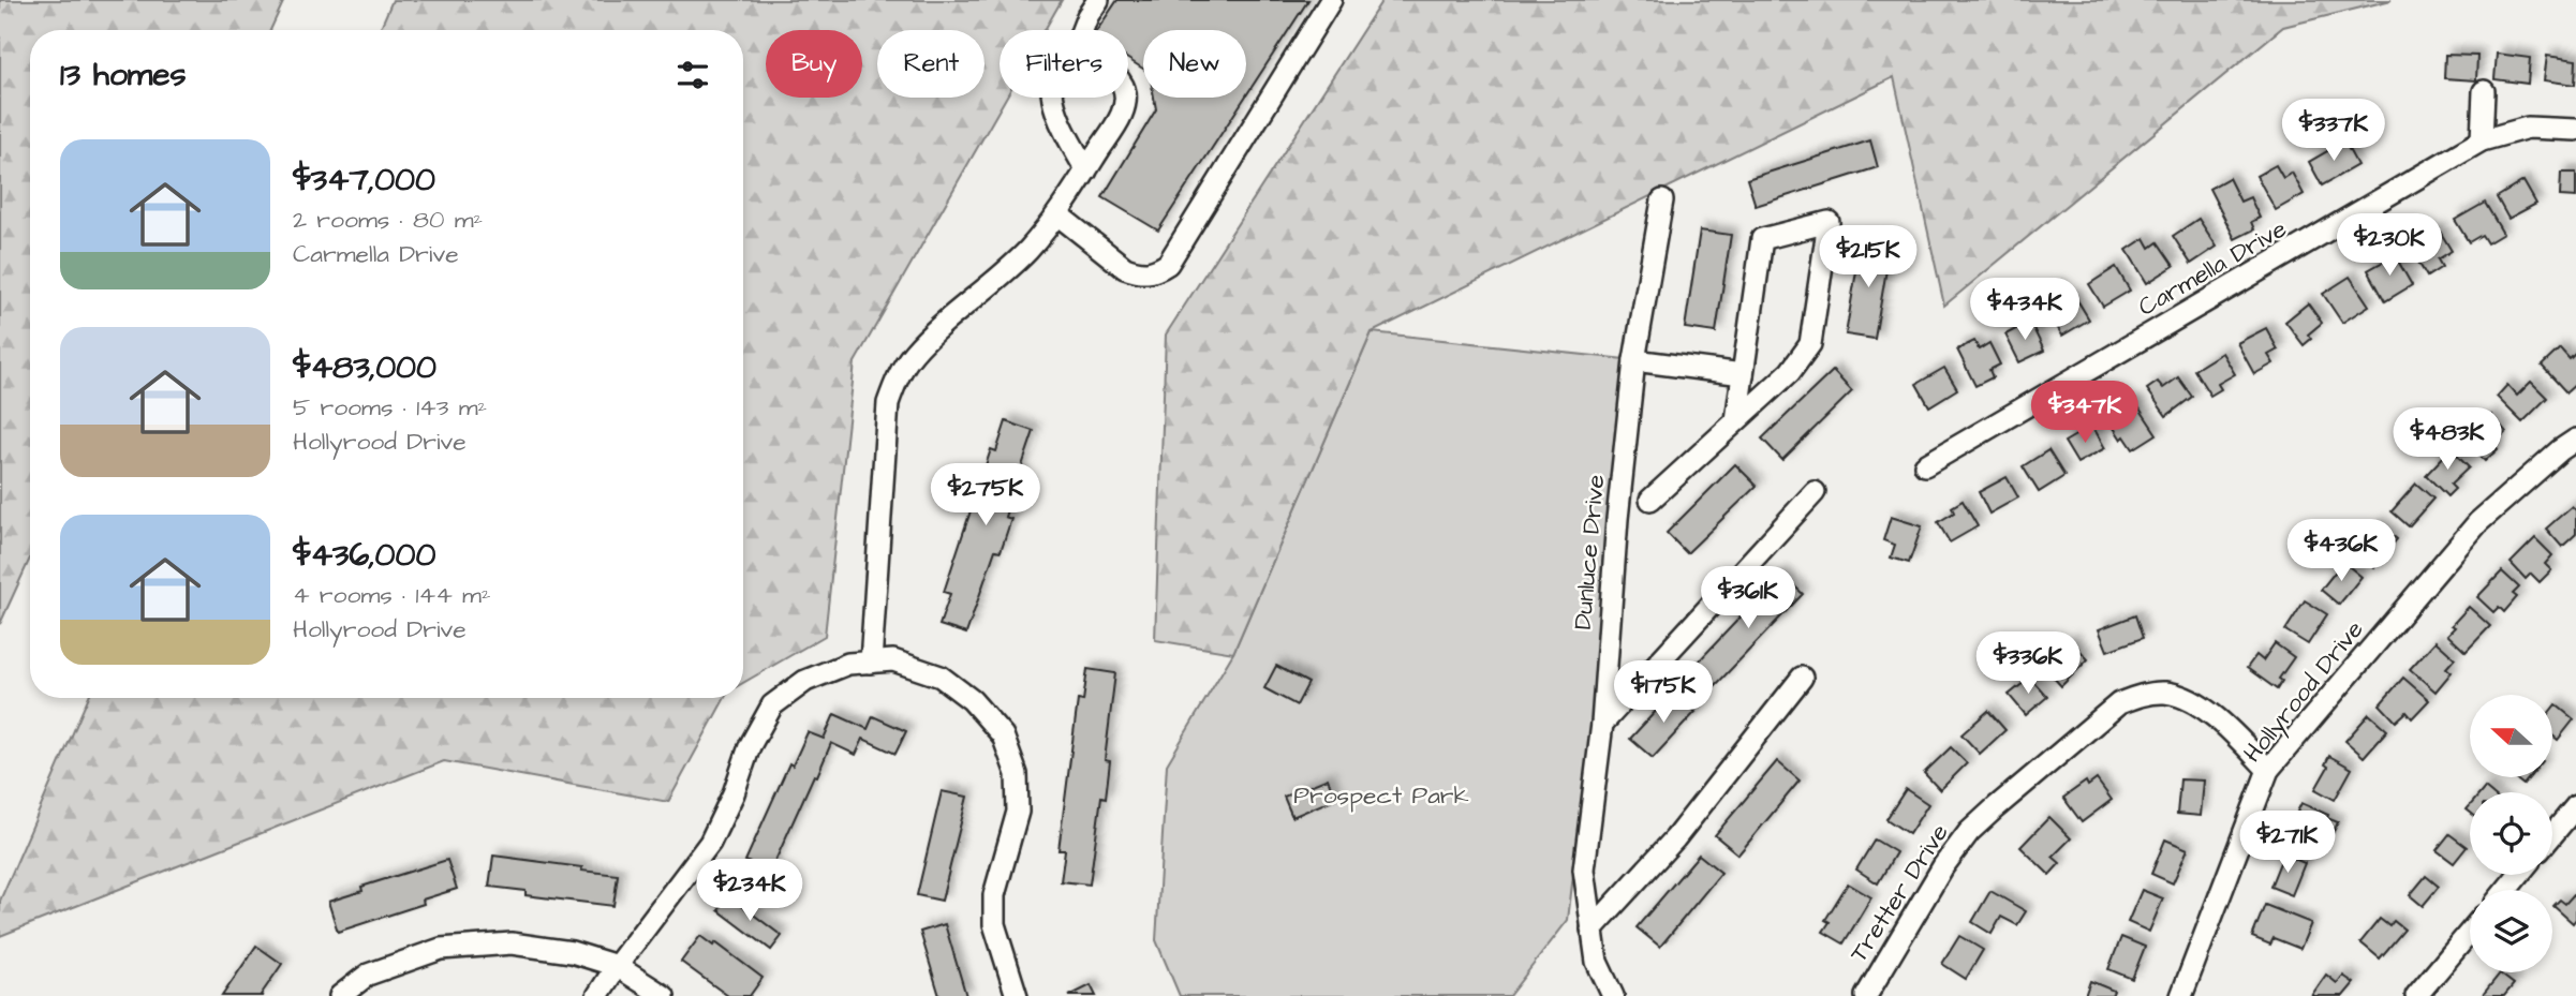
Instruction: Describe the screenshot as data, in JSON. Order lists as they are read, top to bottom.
{
  "streets": {
    "street": [
      "Carmella Drive",
      "Dunluce Drive",
      "Hollyrood Drive",
      "Tretter Drive"
    ]
  },
  "crossings": [
    ["Hollyrood Drive", "Tretter Drive"]
  ],
  "parks": ["Prospect Park"],
  "north": "left",
  "page": {
    "chip": [
      "Buy",
      "Rent",
      "Filters",
      "New"
    ],
    "heading": "13 homes",
    "price": [
      "$337K",
      "$230K",
      "$215K",
      "$434K",
      "$347K",
      "$483K",
      "$275K",
      "$436K",
      "$361K",
      "$336K",
      "$175K",
      "$271K",
      "$234K"
    ],
    "list": [
      {
        "name": "$347,000",
        "note": "2 rooms · 80 m² · Carmella Drive"
      },
      {
        "name": "$483,000",
        "note": "5 rooms · 143 m² · Hollyrood Drive"
      },
      {
        "name": "$436,000",
        "note": "4 rooms · 144 m² · Hollyrood Drive"
      }
    ]
  }
}
